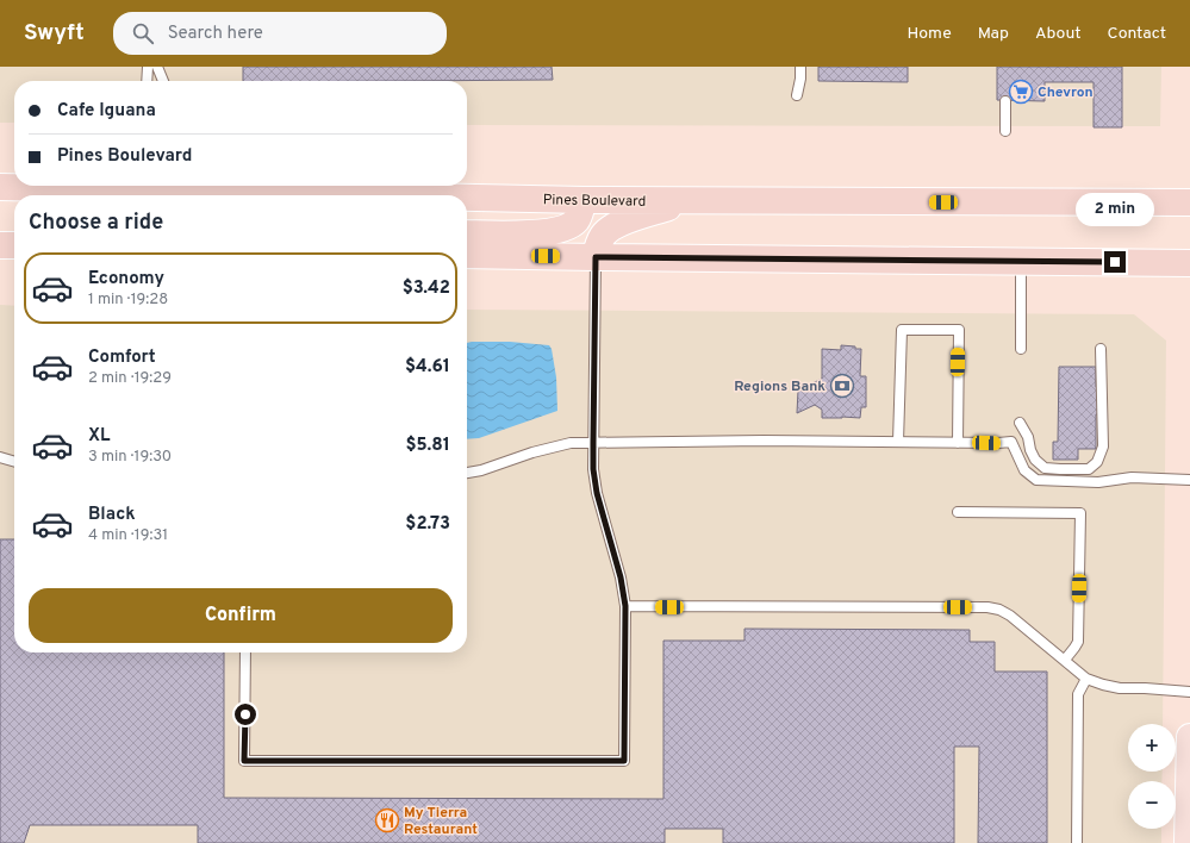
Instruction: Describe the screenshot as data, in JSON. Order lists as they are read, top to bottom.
{
  "streets": {
    "highway": ["Pines Boulevard"]
  },
  "places": {
    "supermarket": ["Chevron"],
    "bank": ["Regions Bank"],
    "restaurant": ["My Tierra Restaurant"]
  },
  "page": {
    "header": "Swyft",
    "search": "Search here",
    "nav": [
      "Home",
      "Map",
      "About",
      "Contact"
    ],
    "banner": ["Cafe Iguana", "Pines Boulevard"],
    "bubble": "2 min",
    "heading": "Choose a ride",
    "list": [
      {
        "name": "Economy",
        "note": "1 min · 19:28",
        "value": "$3.42"
      },
      {
        "name": "Comfort",
        "note": "2 min · 19:29",
        "value": "$4.61"
      },
      {
        "name": "XL",
        "note": "3 min · 19:30",
        "value": "$5.81"
      },
      {
        "name": "Black",
        "note": "4 min · 19:31",
        "value": "$2.73"
      }
    ],
    "buttons": "Confirm",
    "map_buttons": ["+", "−"]
  }
}
